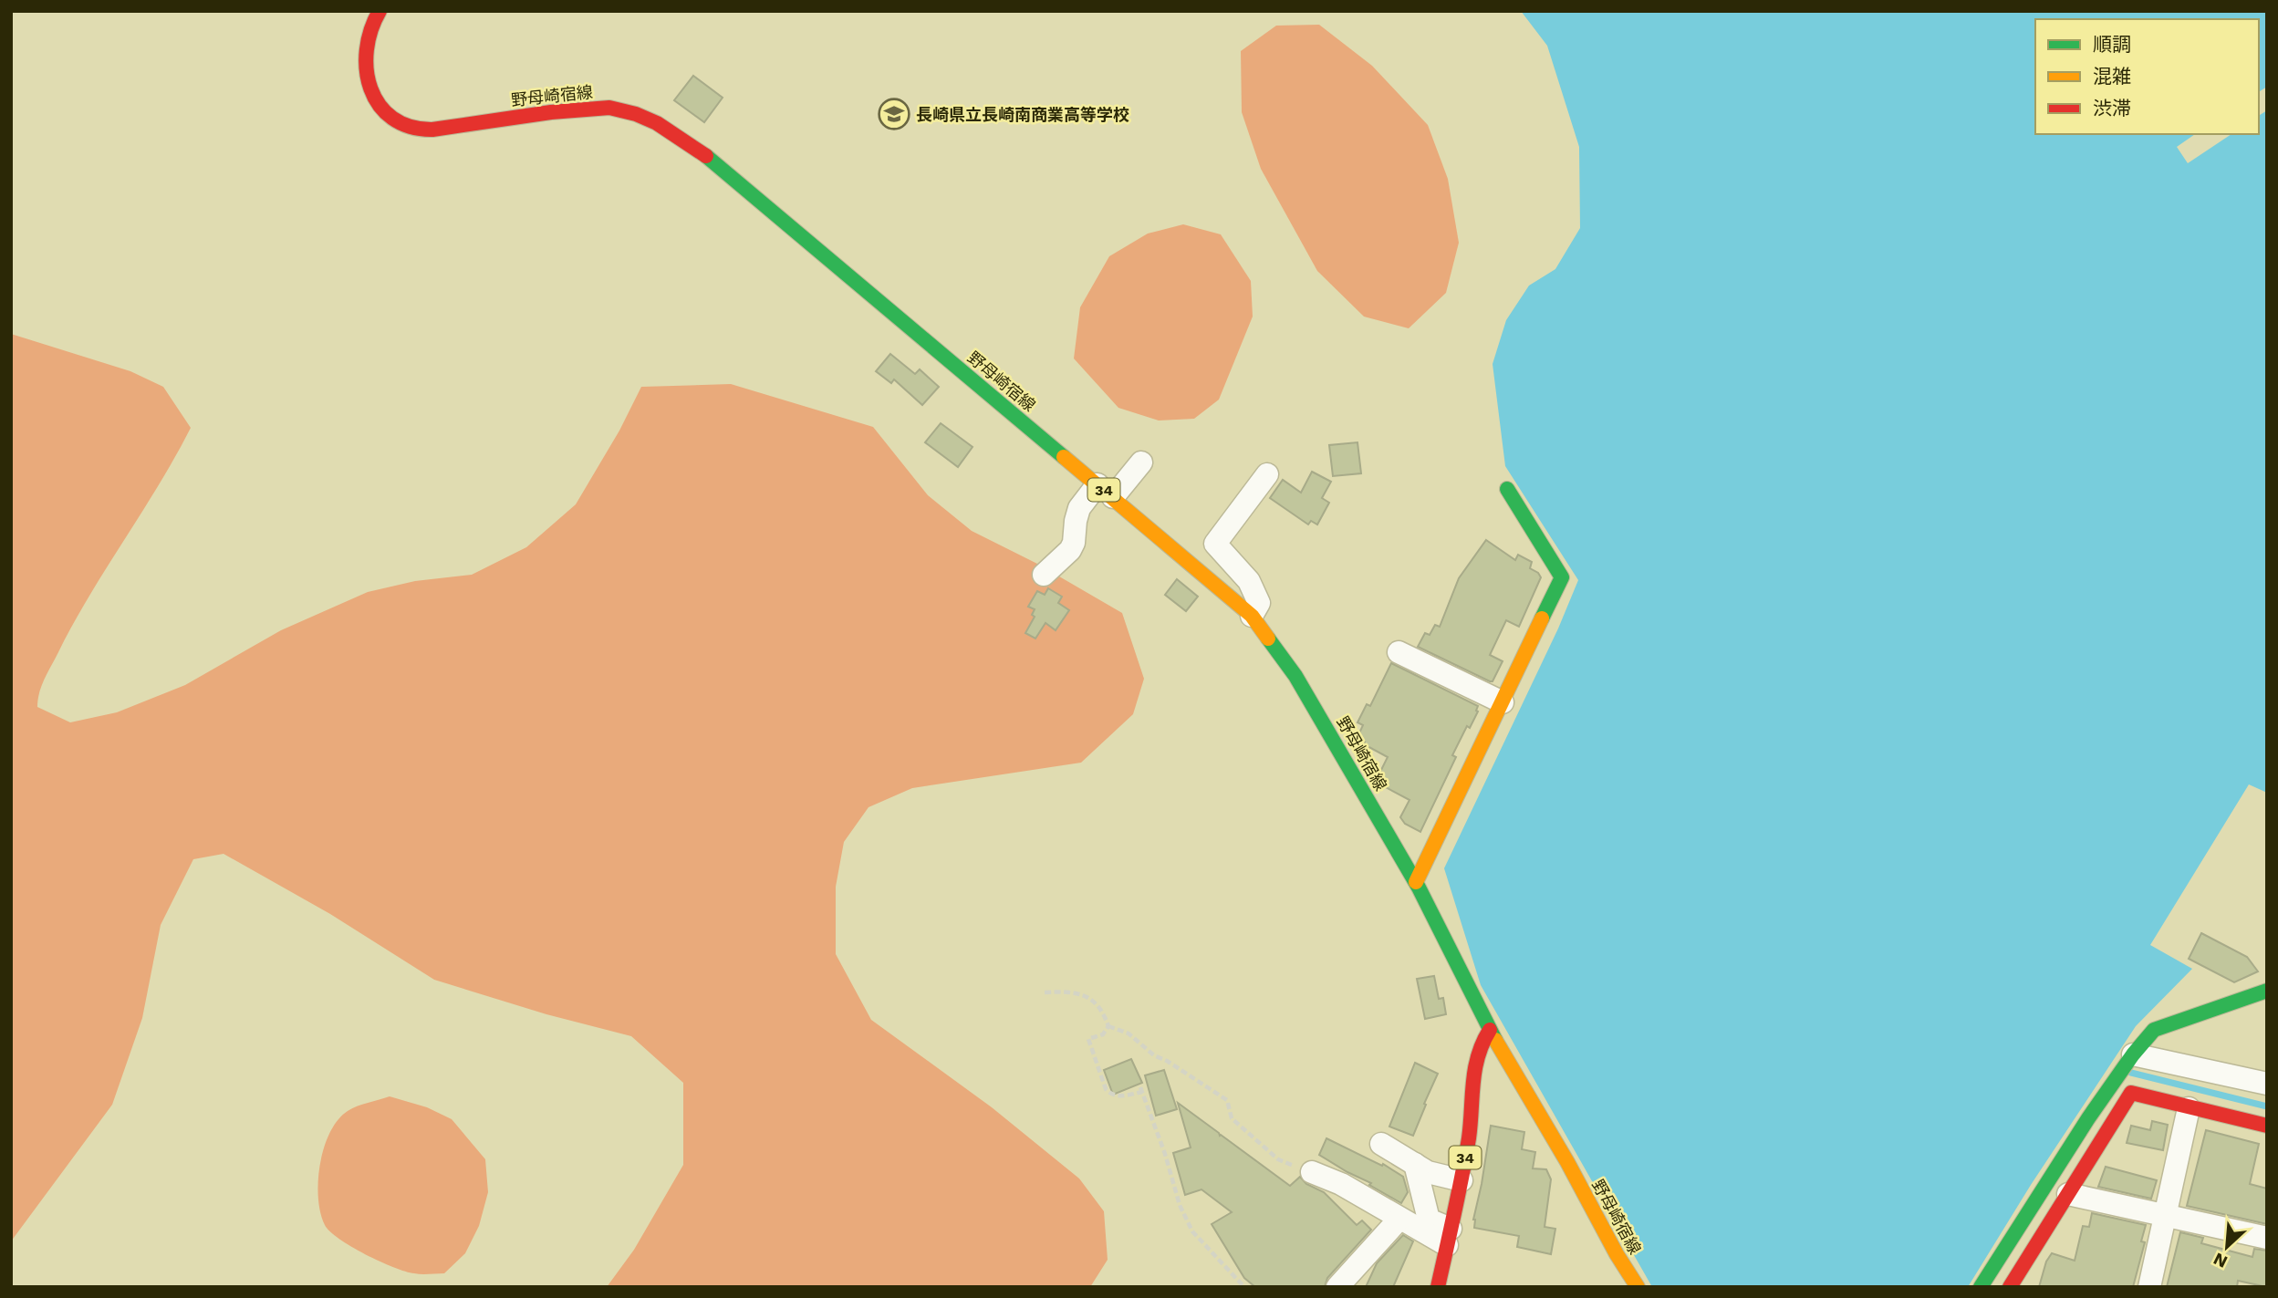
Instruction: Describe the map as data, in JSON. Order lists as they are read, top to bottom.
{
  "streets": {
    "main road": ["野母崎宿線", "34"]
  },
  "crossings": [
    ["野母崎宿線", "34"]
  ],
  "places": {
    "school or university": ["長崎県立長崎南商業高等学校"]
  },
  "legend": ["順調", "混雑", "渋滞"],
  "north": "bottom left"
}
